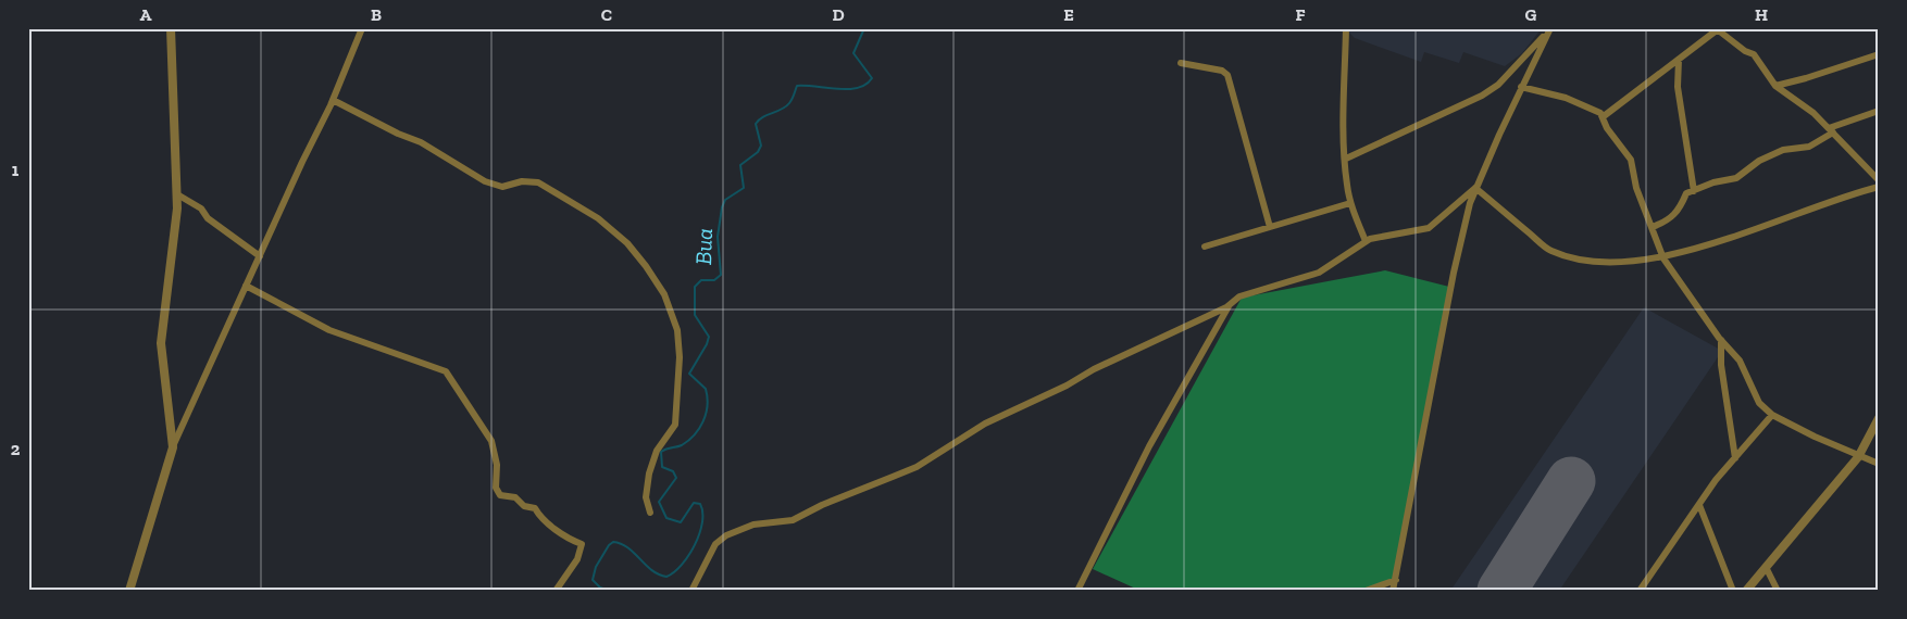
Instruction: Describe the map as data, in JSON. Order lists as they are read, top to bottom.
{
  "water": ["Bua"],
  "grid": {
    "columns": [
      "A",
      "B",
      "C",
      "D",
      "E",
      "F",
      "G",
      "H"
    ],
    "rows": ["1", "2"]
  }
}
